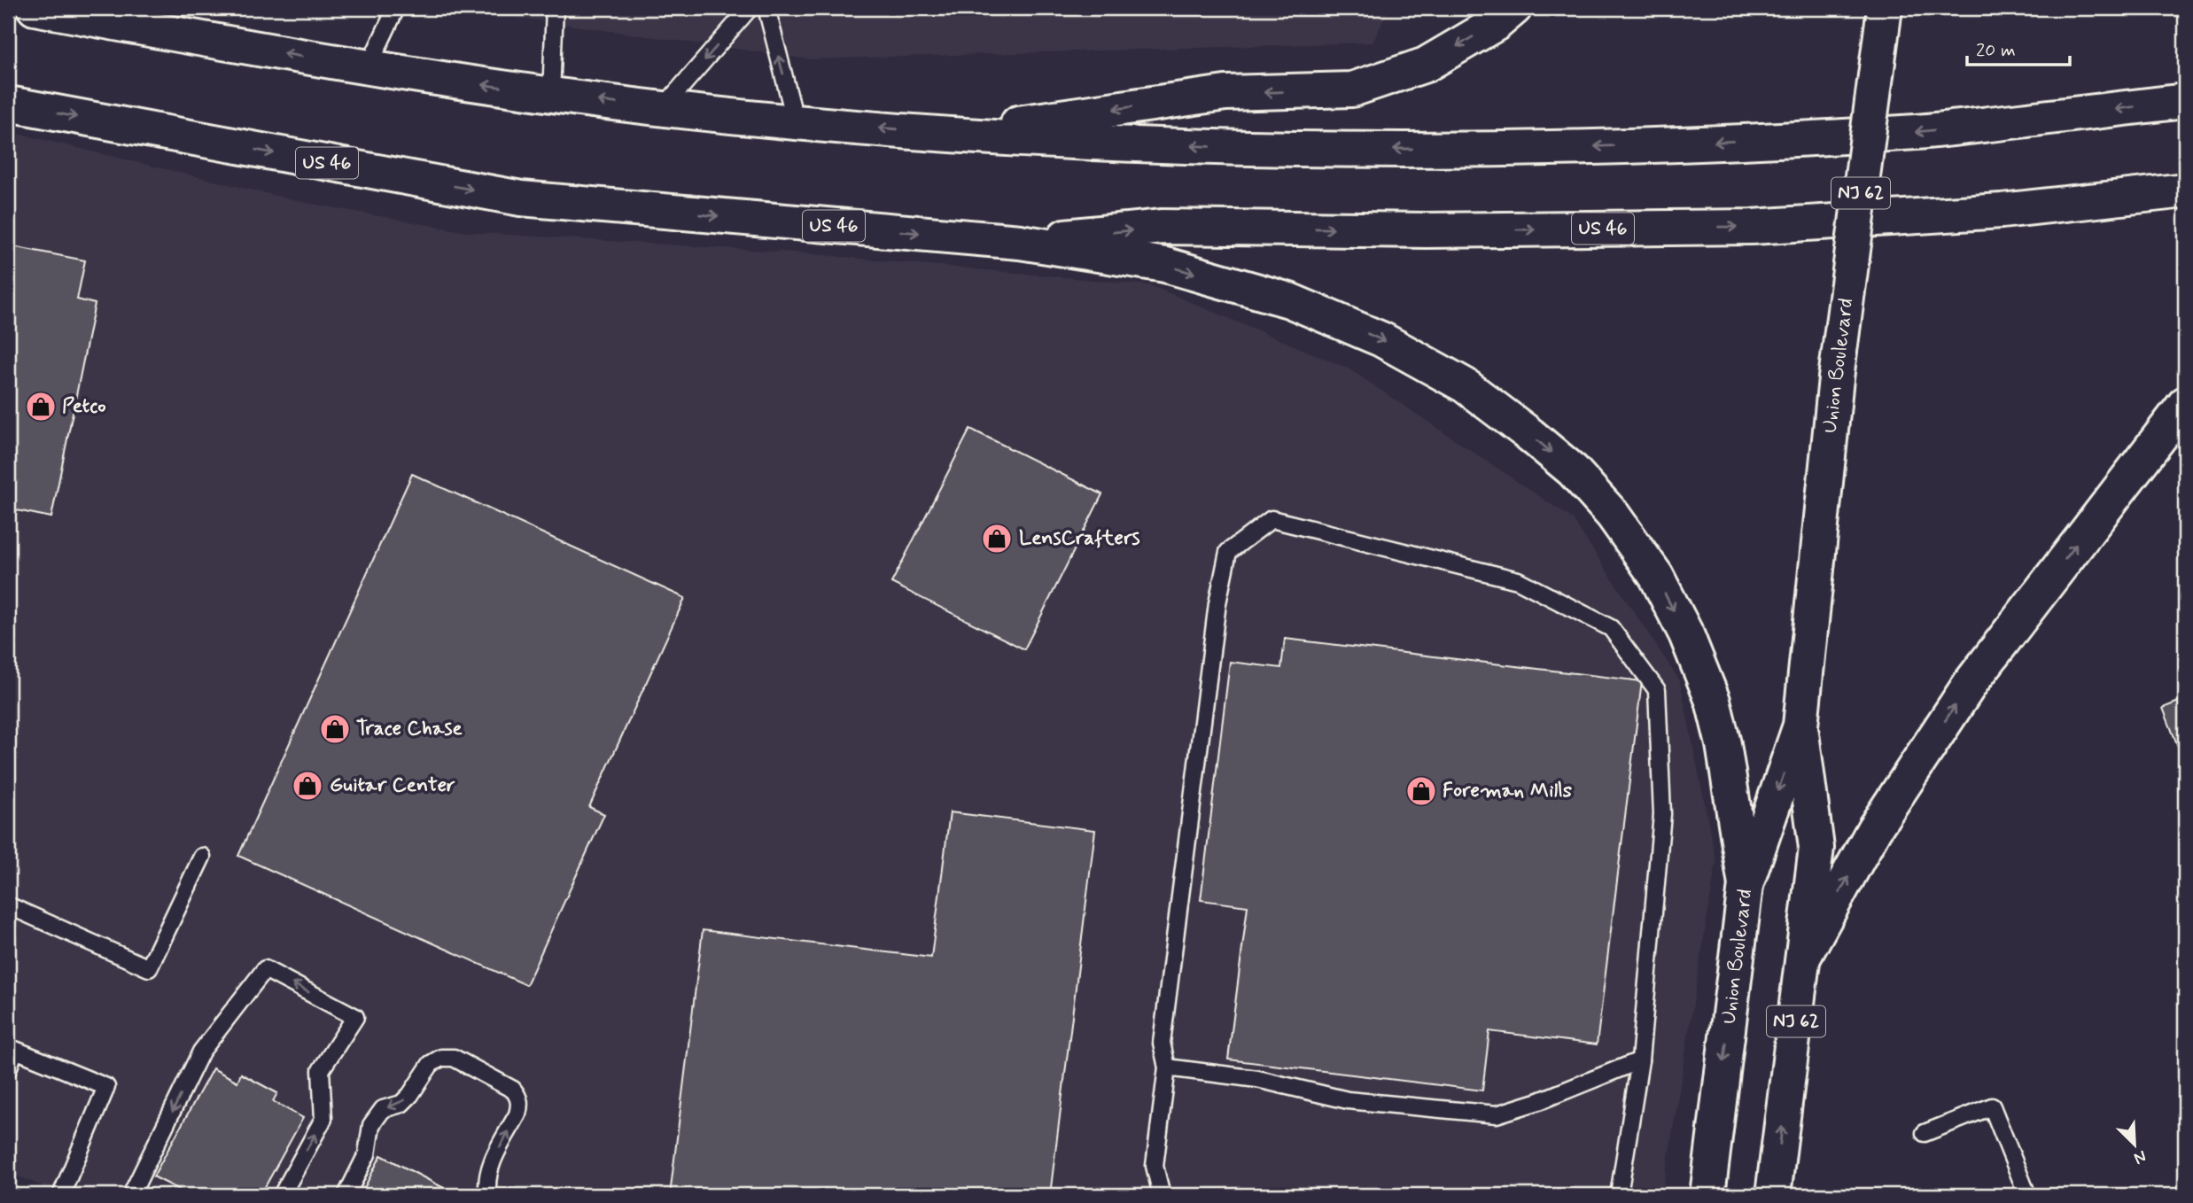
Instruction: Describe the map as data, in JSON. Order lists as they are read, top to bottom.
{
  "streets": {
    "main road": ["US 46", "NJ 62", "Union Boulevard"]
  },
  "places": {
    "shop": [
      "Petco",
      "LensCrafters",
      "Trace Chase",
      "Guitar Center",
      "Foreman Mills"
    ]
  },
  "scale_bar": "20 m",
  "north": "bottom right"
}
